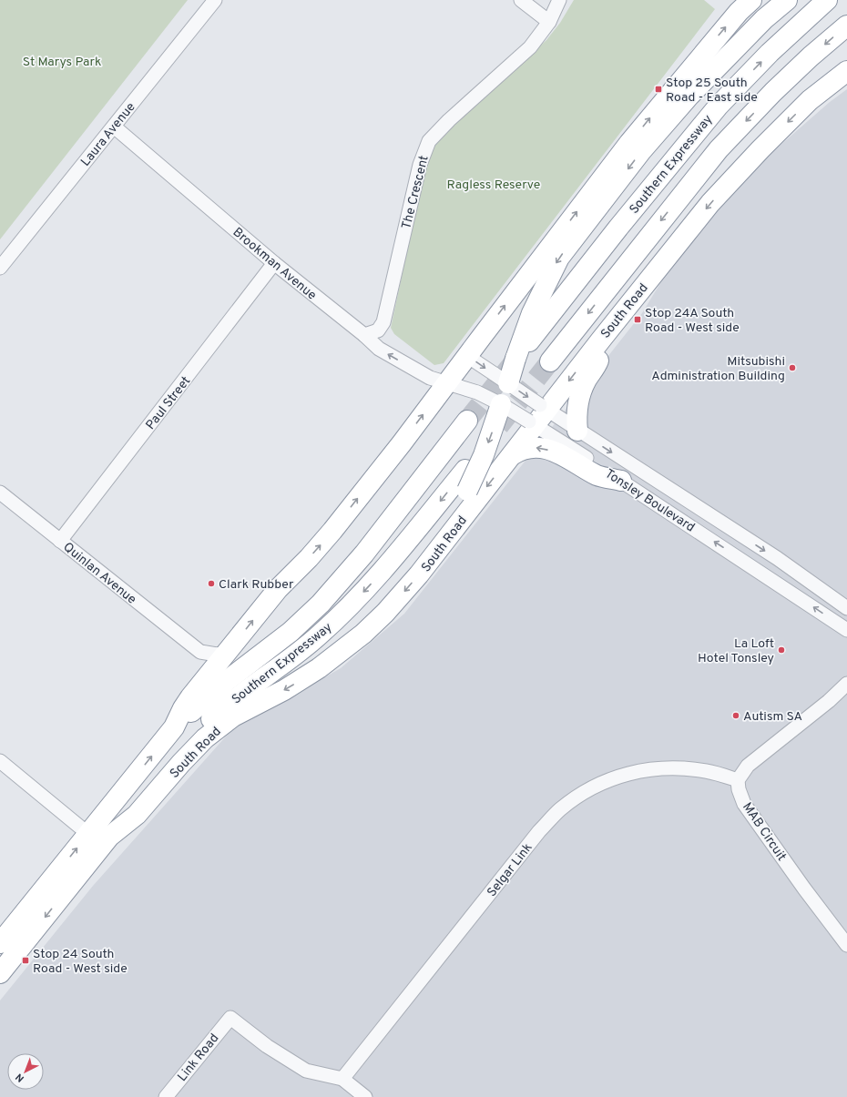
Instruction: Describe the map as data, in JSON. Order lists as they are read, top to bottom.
{
  "streets": {
    "highway": ["Southern Expressway", "South Road"],
    "street": [
      "Laura Avenue",
      "The Crescent",
      "Brookman Avenue",
      "Paul Street",
      "Tonsley Boulevard",
      "Quinlan Avenue",
      "MAB Circuit",
      "Selgar Link",
      "Link Road"
    ]
  },
  "crossings": [
    ["Laura Avenue", "Brookman Avenue"],
    ["Southern Expressway", "South Road"],
    ["The Crescent", "Brookman Avenue"],
    ["Brookman Avenue", "Paul Street"],
    ["Brookman Avenue", "Tonsley Boulevard"],
    ["South Road", "Tonsley Boulevard"],
    ["Paul Street", "Quinlan Avenue"],
    ["MAB Circuit", "Selgar Link"],
    ["Selgar Link", "Link Road"]
  ],
  "parks": ["St Marys Park", "Ragless Reserve"],
  "places": {
    "transit": ["Stop 25 South Road - East side", "Stop 24A South Road - West side", "Stop 24 South Road - West side"],
    "other": [
      "Mitsubishi Administration Building",
      "Clark Rubber",
      "La Loft Hotel Tonsley",
      "Autism SA"
    ]
  },
  "north": "bottom left"
}
